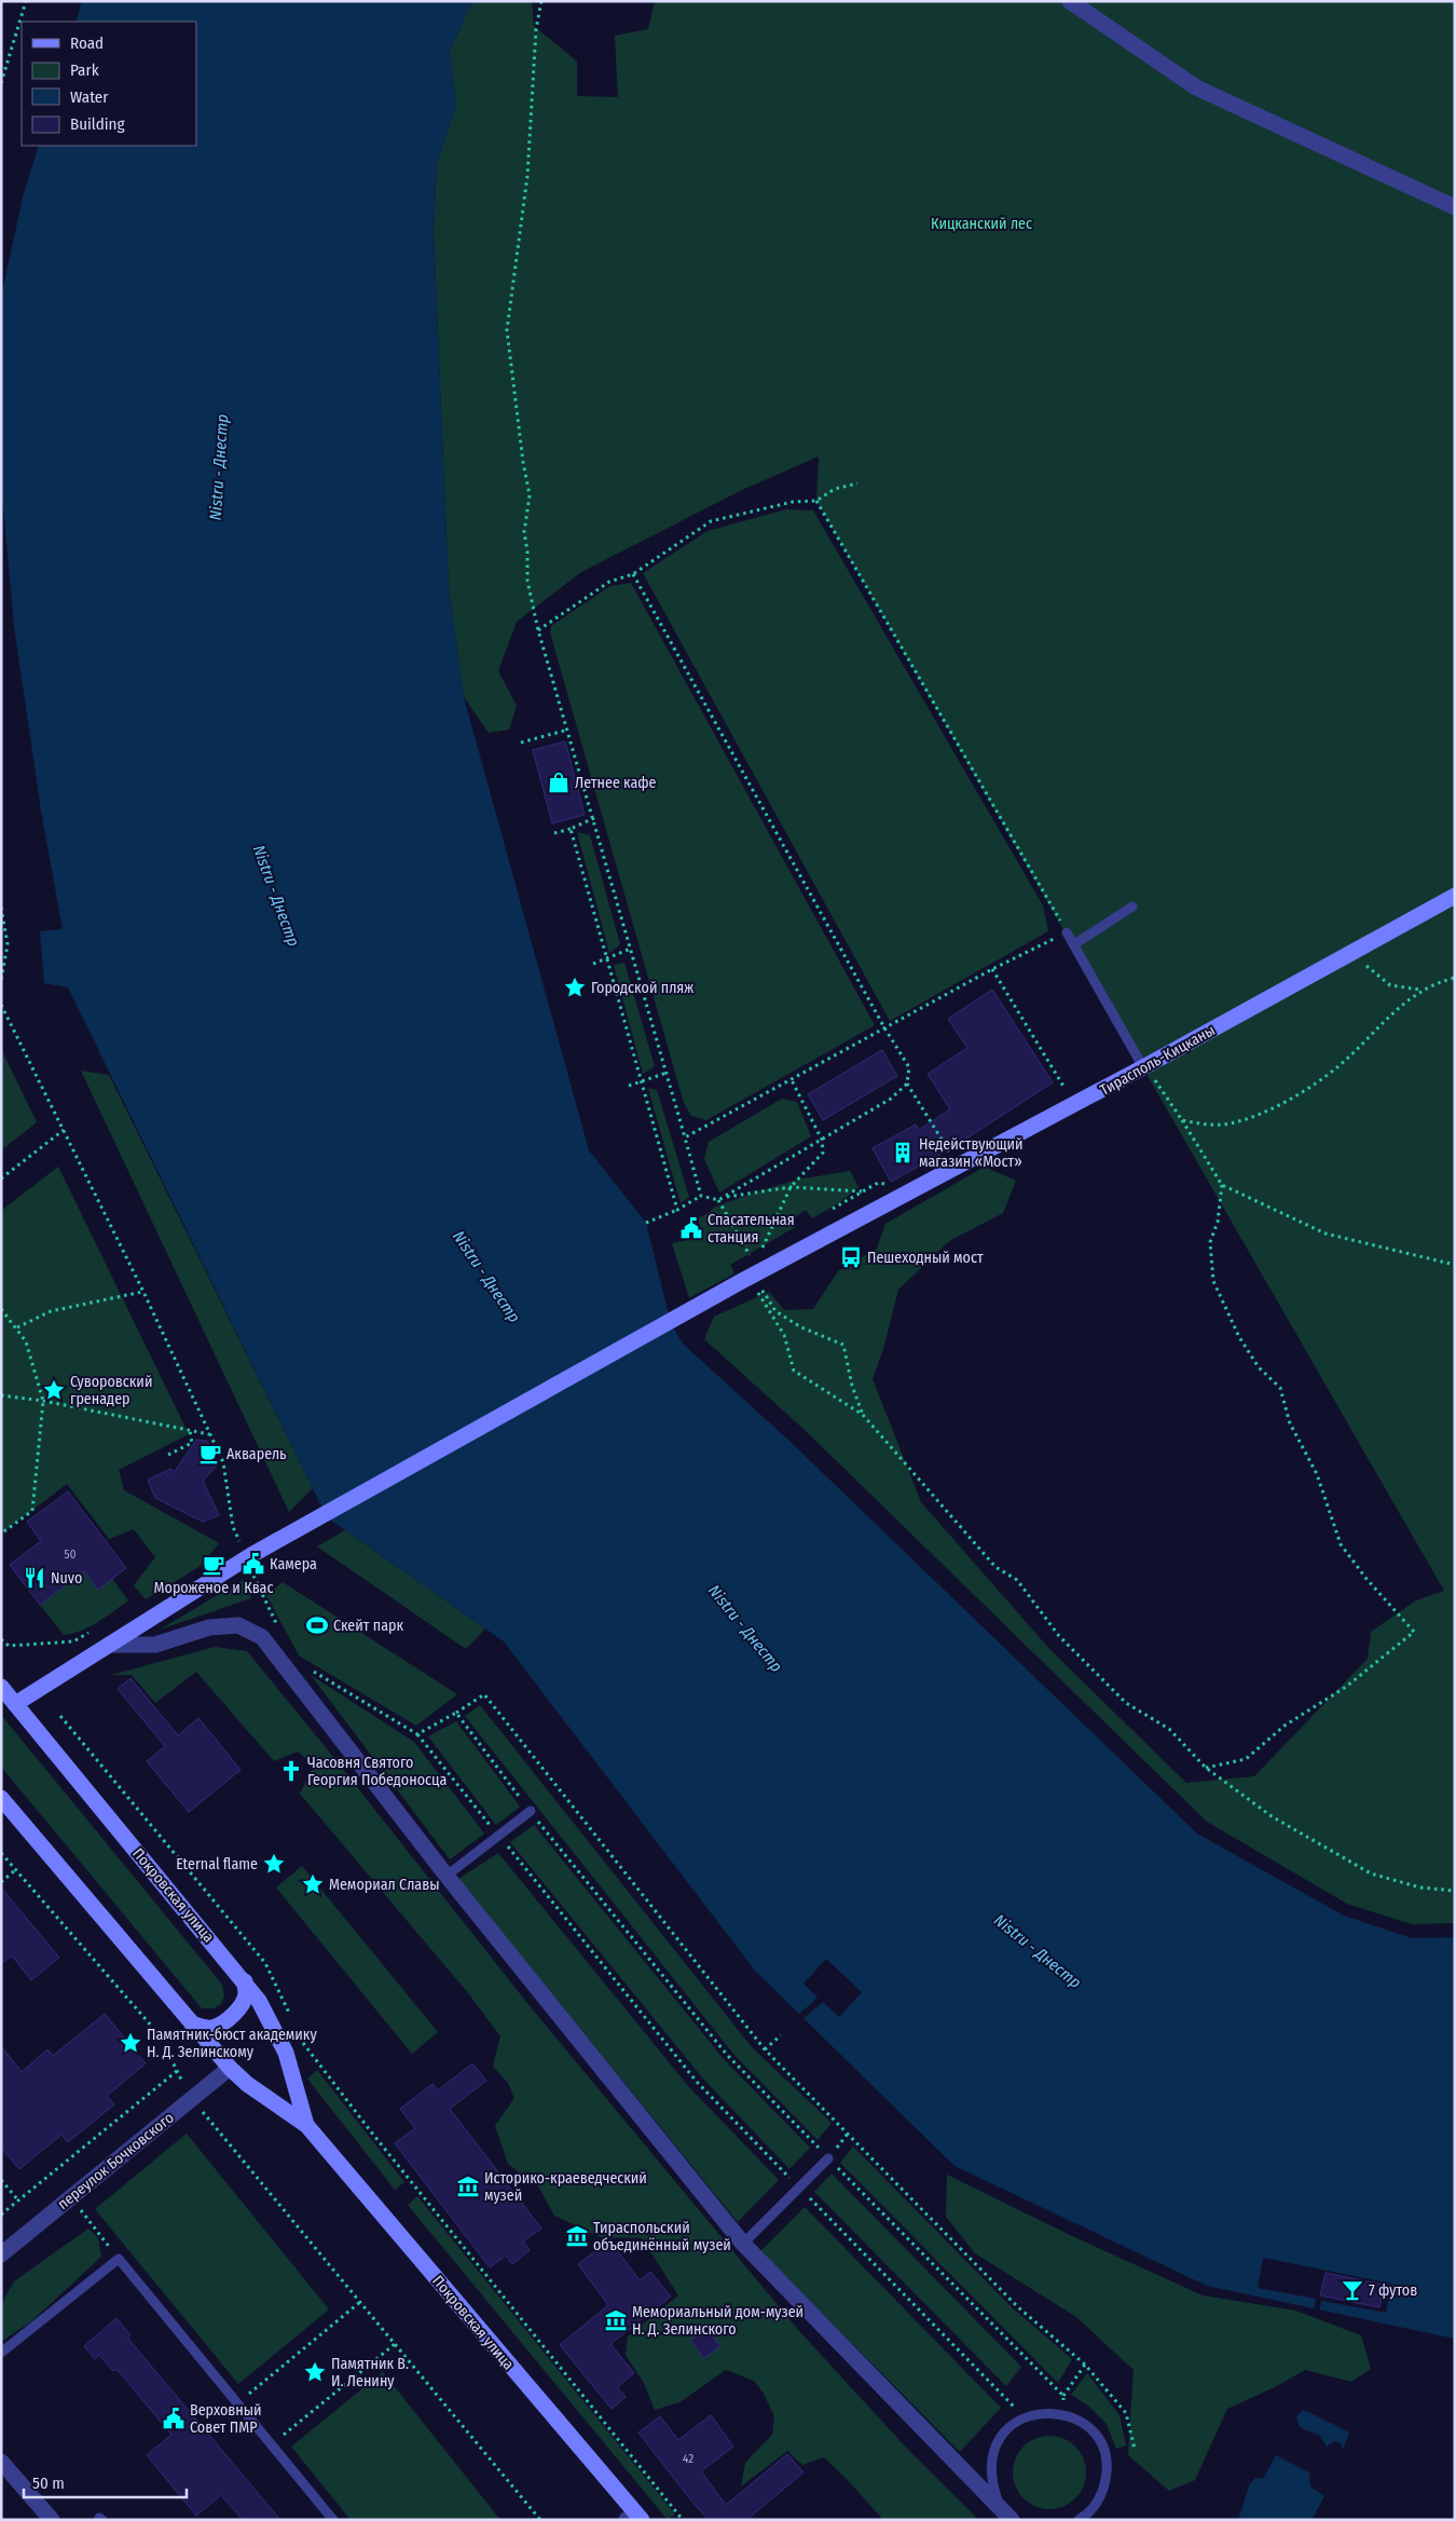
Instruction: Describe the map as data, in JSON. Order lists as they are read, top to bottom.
{
  "streets": {
    "street": ["Тирасполь-Кицканы", "Покровская улица", "переулок Бочковского"]
  },
  "crossings": [
    ["Тирасполь-Кицканы", "Покровская улица"],
    ["Покровская улица", "переулок Бочковского"]
  ],
  "water": ["Nistru - Днестр"],
  "parks": ["Кицканский лес"],
  "places": {
    "shop": ["Летнее кафе"],
    "place": [
      "Городской пляж",
      "Суворовский гренадер",
      "Eternal flame",
      "Мемориал Славы",
      "Памятник-бюст академику Н. Д. Зелинскому",
      "Памятник В. И. Ленину"
    ],
    "building": ["Недействующий магазин «Мост»"],
    "public building": ["Спасательная станция", "Камера", "Верховный Совет ПМР"],
    "bus stop": ["Пешеходный мост"],
    "cafe": ["Акварель", "Мороженое и Квас"],
    "restaurant": ["Nuvo"],
    "sports": ["Скейт парк"],
    "church": ["Часовня Святого Георгия Победоносца"],
    "museum": ["Историко-краеведческий музей", "Тираспольский объединённый музей", "Мемориальный дом-музей Н. Д. Зелинского"],
    "bar": ["7 футов"]
  },
  "house_numbers": ["50", "42"],
  "legend": [
    "Road",
    "Park",
    "Water",
    "Building"
  ],
  "scale_bar": "50 m"
}
